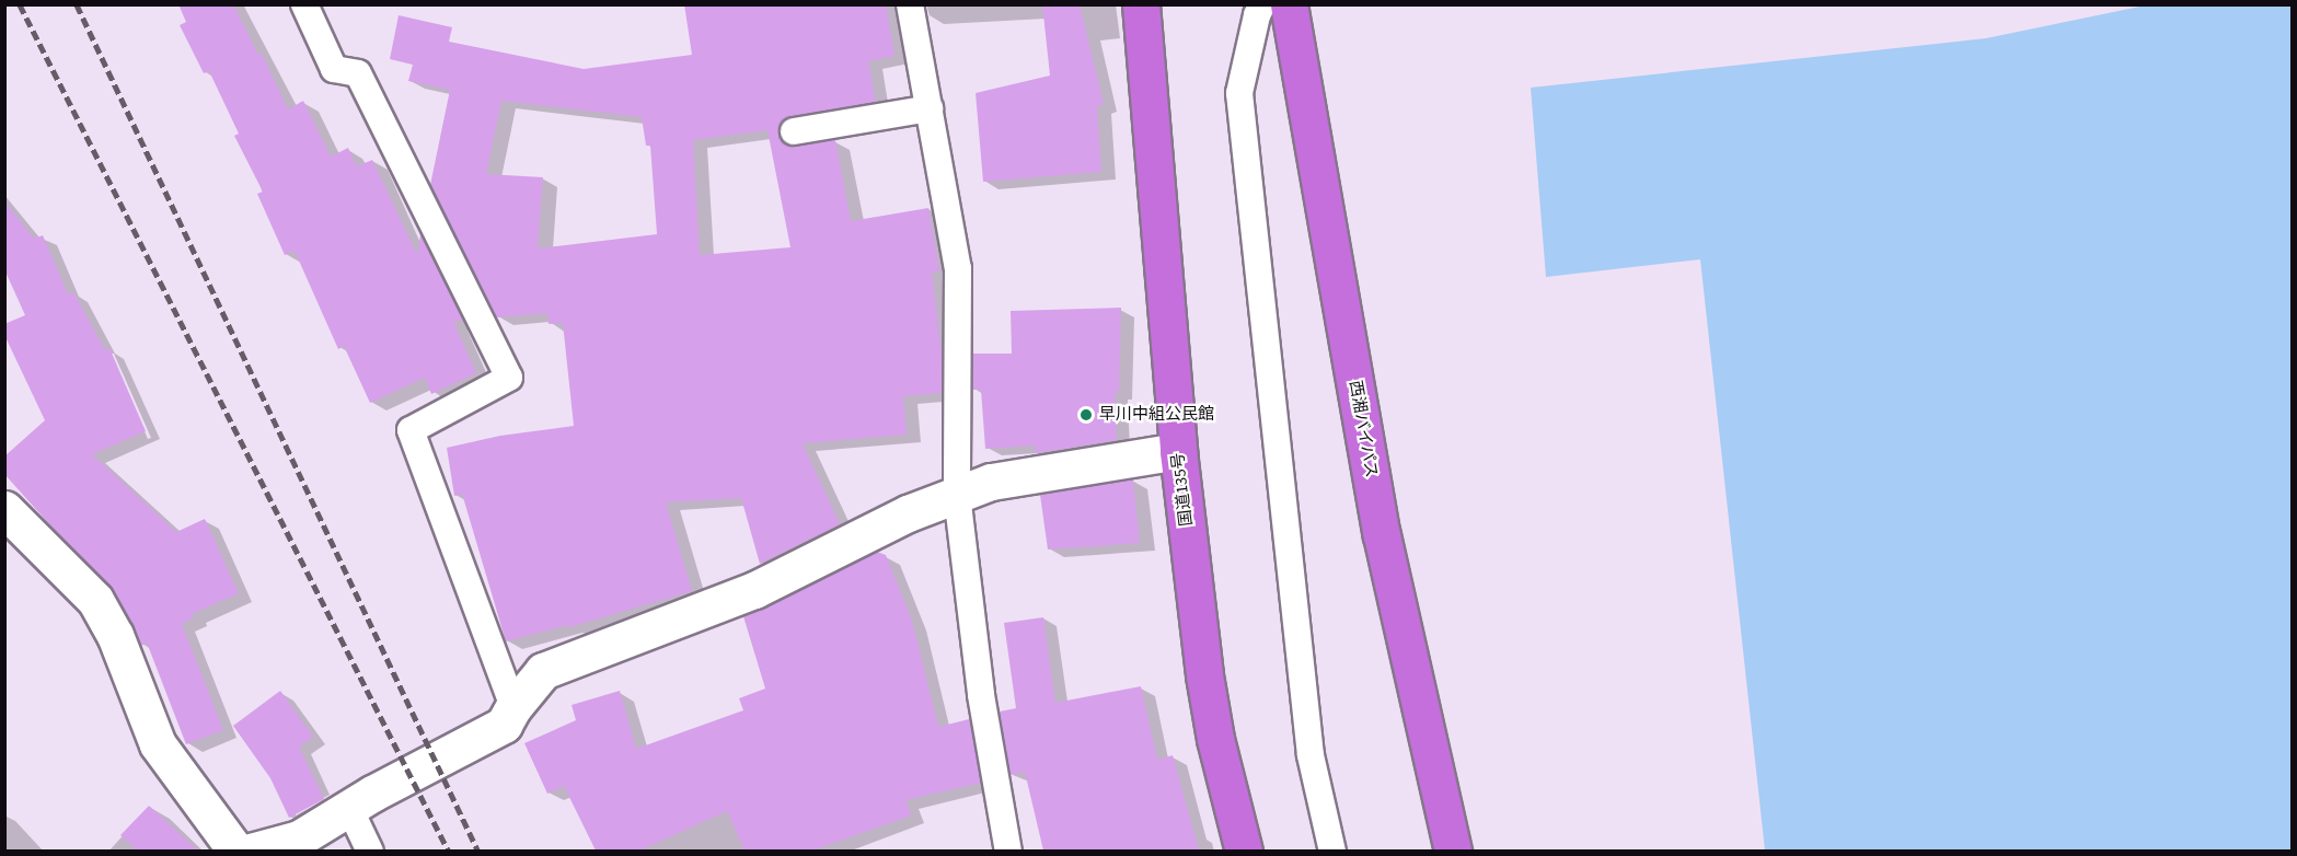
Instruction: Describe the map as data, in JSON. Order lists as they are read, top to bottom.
{
  "streets": {
    "highway": ["西湘バイパス", "国道135号"]
  },
  "places": ["早川中組公民館"]
}
